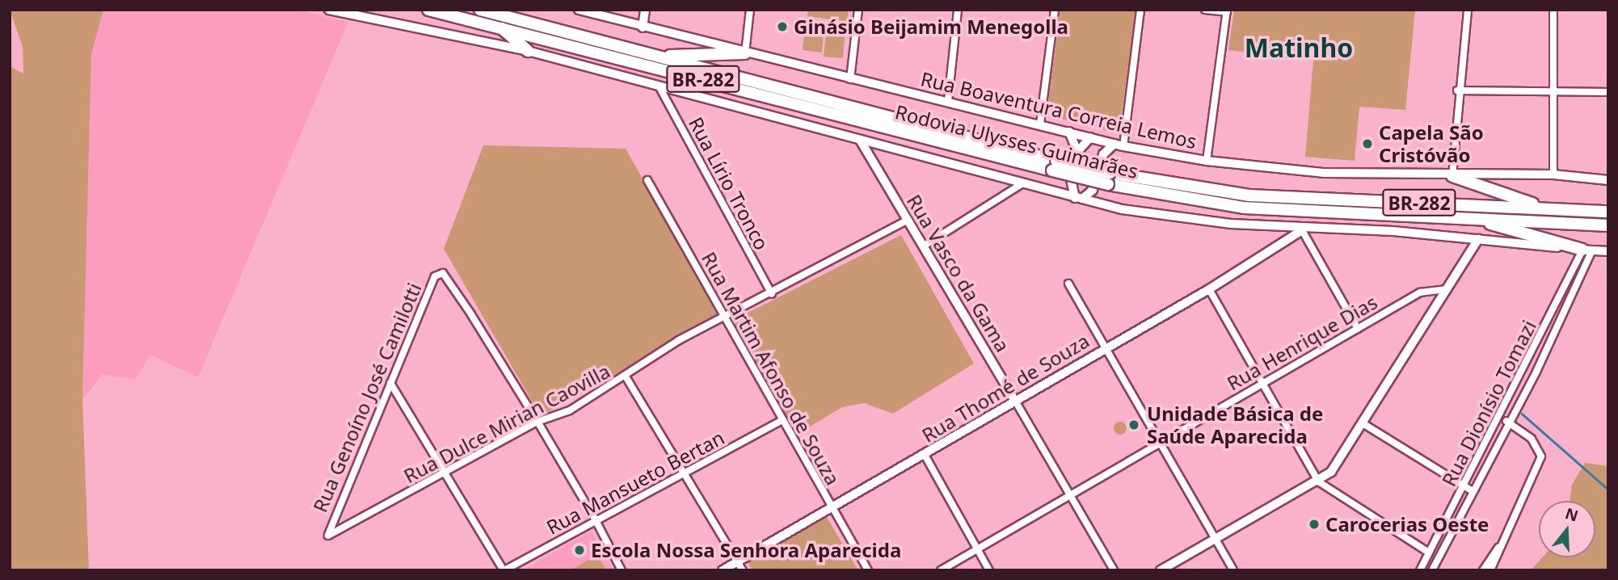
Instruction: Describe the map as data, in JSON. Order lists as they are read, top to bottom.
{
  "streets": {
    "highway": ["BR-282", "Rodovia Ulysses Guimarães"],
    "street": [
      "Rua Boaventura Correia Lemos",
      "Rua Lírio Tronco",
      "Rua Vasco da Gama",
      "Rua Henrique Dias",
      "Rua Martim Afonso de Souza",
      "Rua Thomé de Souza",
      "Rua Genoíno José Camilotti",
      "Rua Dionísio Tomazi",
      "Rua Dulce Mirian Caovilla",
      "Rua Mansueto Bertan"
    ]
  },
  "crossings": [
    ["Rua Lírio Tronco", "Rua Dulce Mirian Caovilla"],
    ["Rua Vasco da Gama", "Rua Henrique Dias"],
    ["Rua Vasco da Gama", "Rua Thomé de Souza"],
    ["Rua Vasco da Gama", "Rua Dulce Mirian Caovilla"],
    ["Rua Martim Afonso de Souza", "Rua Thomé de Souza"],
    ["Rua Martim Afonso de Souza", "Rua Dulce Mirian Caovilla"],
    ["Rua Martim Afonso de Souza", "Rua Mansueto Bertan"],
    ["Rua Genoíno José Camilotti", "Rua Dulce Mirian Caovilla"]
  ],
  "districts": ["Matinho"],
  "places": [
    "Ginásio Beijamim Menegolla",
    "Capela São Cristóvão",
    "Unidade Básica de Saúde Aparecida",
    "Carocerias Oeste",
    "Escola Nossa Senhora Aparecida"
  ],
  "north": "top"
}
